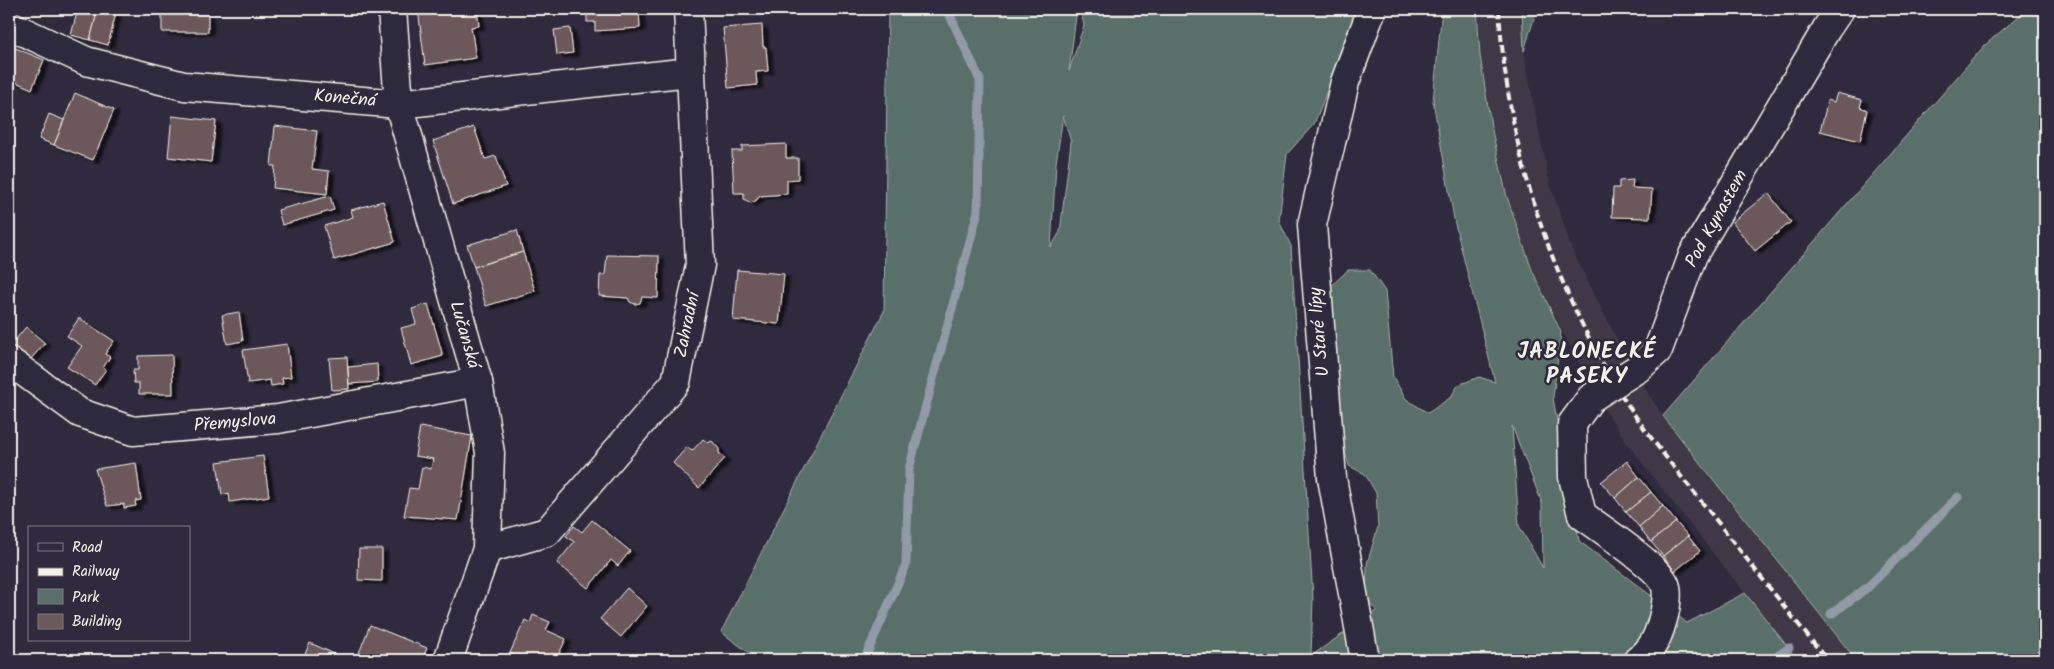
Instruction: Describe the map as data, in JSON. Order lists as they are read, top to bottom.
{
  "streets": {
    "street": [
      "Konečná",
      "Pod Kynastem",
      "Zahradní",
      "U Staré lípy",
      "Lučanská",
      "Přemyslova"
    ]
  },
  "crossings": [
    ["Konečná", "Zahradní"],
    ["Konečná", "Lučanská"],
    ["Zahradní", "Lučanská"],
    ["Lučanská", "Přemyslova"]
  ],
  "districts": ["JABLONECKÉ PASEKY"],
  "legend": [
    "Road",
    "Railway",
    "Park",
    "Building"
  ]
}
